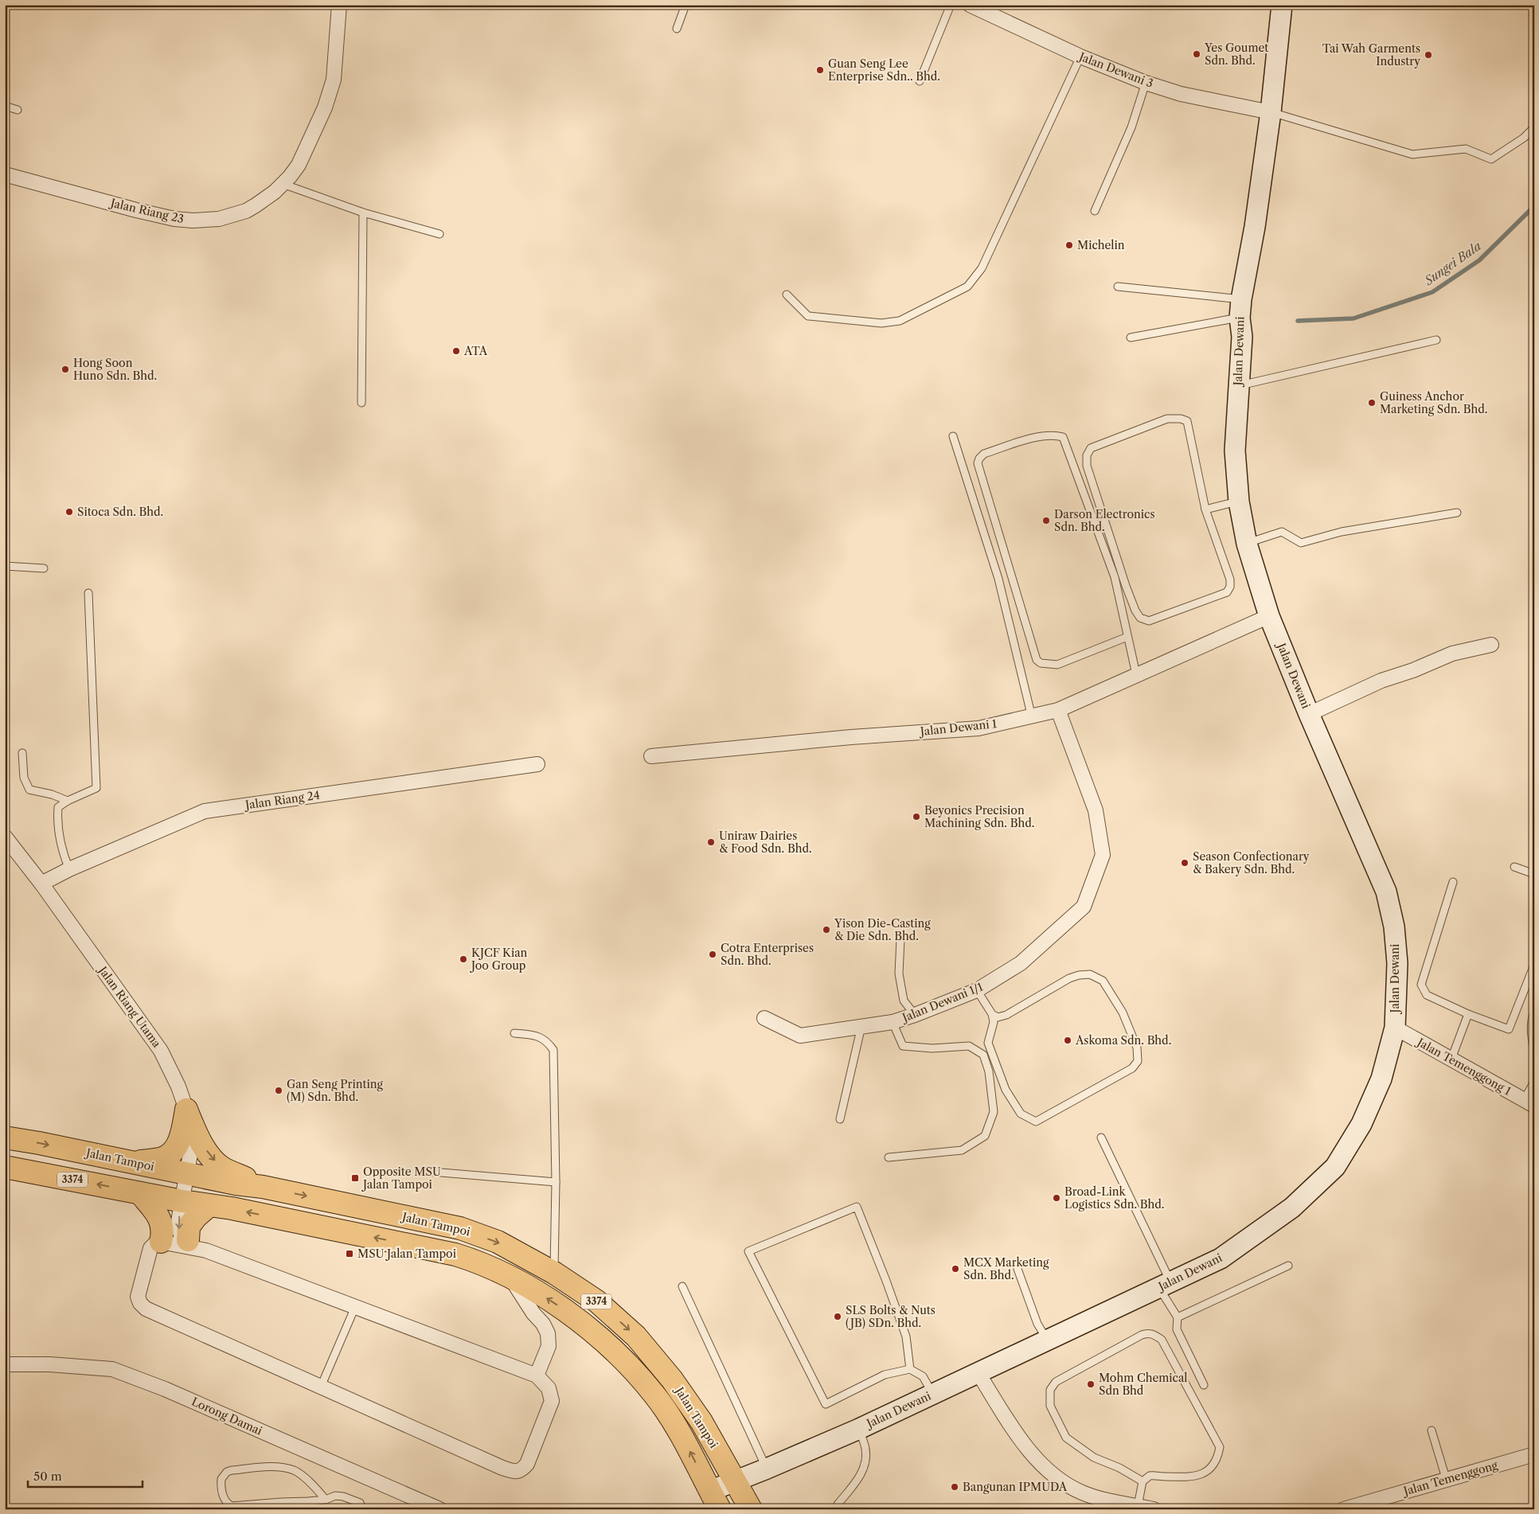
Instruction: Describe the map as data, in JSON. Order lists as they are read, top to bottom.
{
  "streets": {
    "main road": ["Jalan Tampoi", "3374"],
    "street": [
      "Jalan Dewani 3",
      "Jalan Riang 23",
      "Jalan Dewani",
      "Jalan Dewani 1",
      "Jalan Riang 24",
      "Jalan Dewani 1/1",
      "Jalan Riang Utama",
      "Jalan Temenggong 1",
      "Lorong Damai",
      "Jalan Temenggong"
    ]
  },
  "crossings": [
    ["Jalan Dewani 3", "Jalan Dewani"],
    ["Jalan Dewani", "Jalan Dewani 1"],
    ["Jalan Dewani", "Jalan Temenggong 1"],
    ["Jalan Dewani", "Jalan Tampoi"],
    ["Jalan Dewani 1", "Jalan Dewani 1/1"],
    ["Jalan Riang 24", "Jalan Riang Utama"],
    ["Jalan Riang Utama", "Jalan Tampoi"]
  ],
  "water": ["Sungei Bala"],
  "places": {
    "other": [
      "Yes Goumet Sdn. Bhd.",
      "Tai Wah Garments Industry",
      "Guan Seng Lee Enterprise Sdn.. Bhd.",
      "Michelin",
      "ATA",
      "Hong Soon Huno Sdn. Bhd.",
      "Guiness Anchor Marketing Sdn. Bhd.",
      "Sitoca Sdn. Bhd.",
      "Darson Electronics Sdn. Bhd.",
      "Beyonics Precision Machining Sdn. Bhd.",
      "Uniraw Dairies & Food Sdn. Bhd.",
      "Season Confectionary & Bakery Sdn. Bhd.",
      "Yison Die-Casting & Die Sdn. Bhd.",
      "Cotra Enterprises Sdn. Bhd.",
      "KJCF Kian Joo Group",
      "Askoma Sdn. Bhd.",
      "Gan Seng Printing (M) Sdn. Bhd.",
      "Broad-Link Logistics Sdn. Bhd.",
      "MCX Marketing Sdn. Bhd.",
      "SLS Bolts & Nuts (JB) SDn. Bhd.",
      "Mohm Chemical Sdn Bhd",
      "Bangunan IPMUDA"
    ],
    "transit": ["Opposite MSU Jalan Tampoi", "MSU Jalan Tampoi"]
  },
  "scale_bar": "50 m"
}
